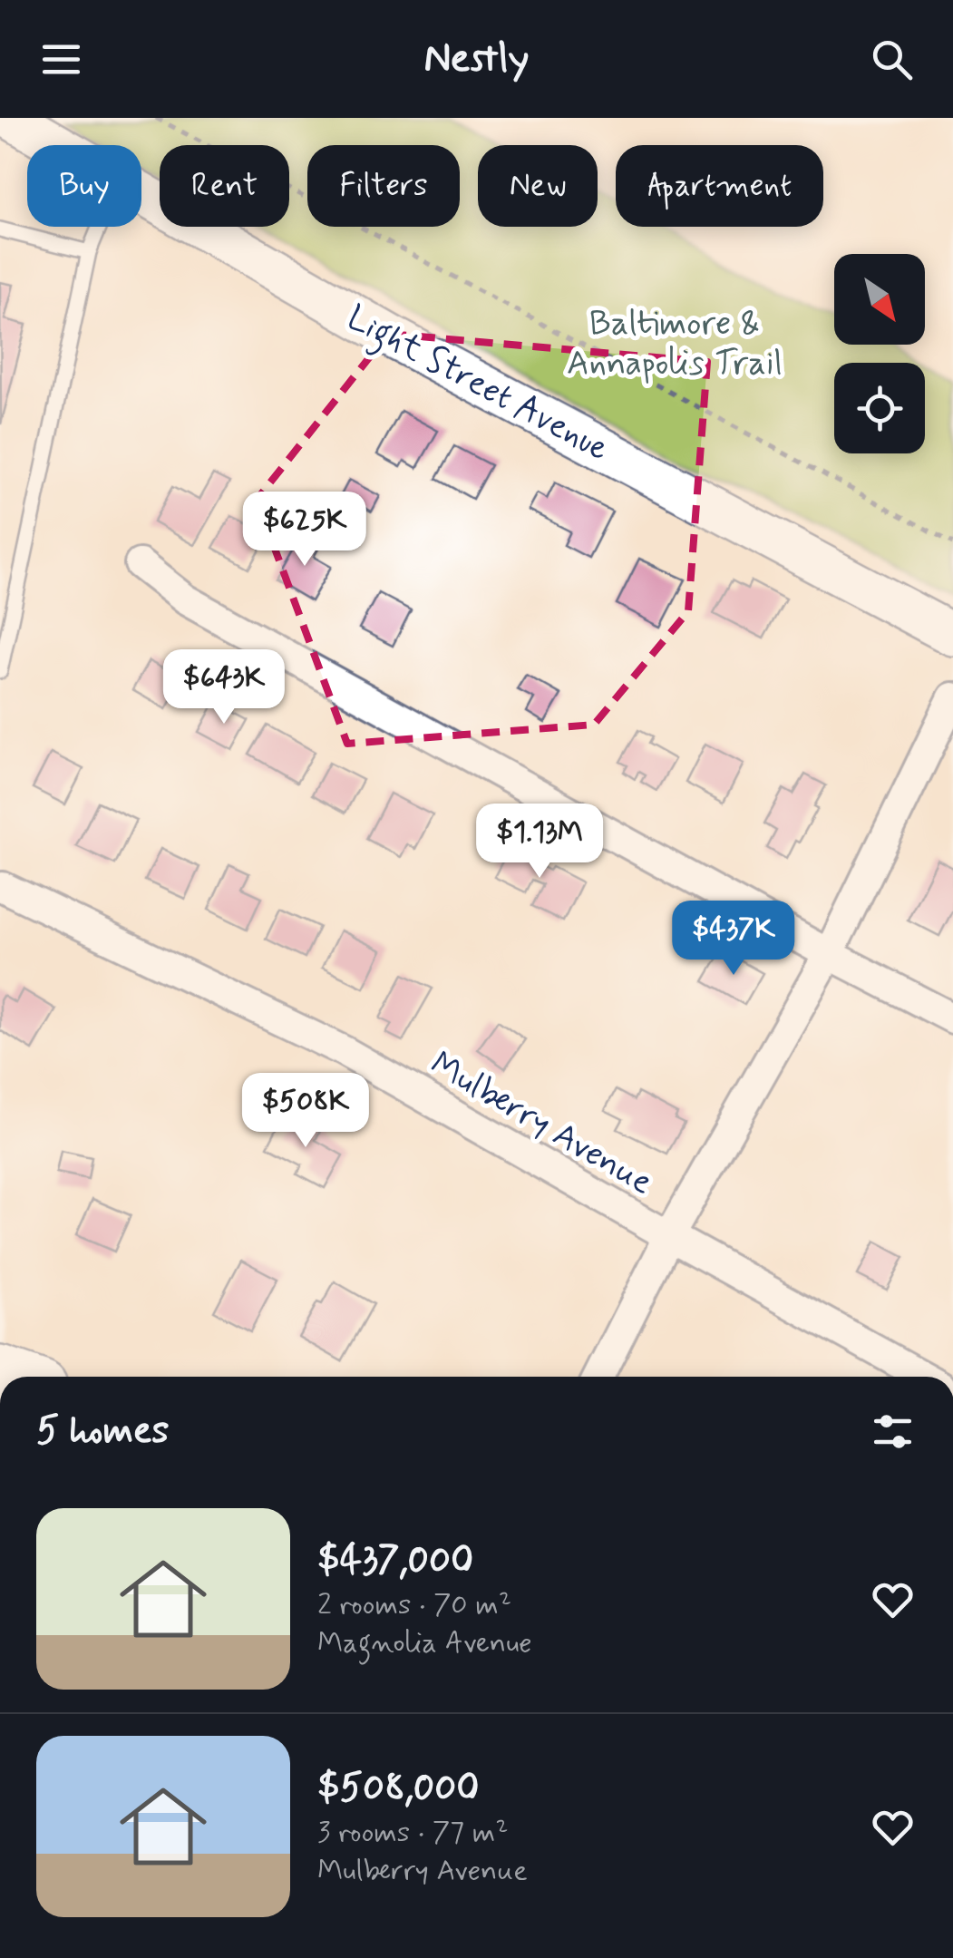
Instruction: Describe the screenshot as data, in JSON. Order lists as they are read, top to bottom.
{
  "streets": {
    "street": ["Light Street Avenue", "Mulberry Avenue"]
  },
  "parks": ["Baltimore & Annapolis Trail"],
  "north": "bottom right",
  "page": {
    "header": "Nestly",
    "chip": [
      "Buy",
      "Rent",
      "Filters",
      "New",
      "Apartment"
    ],
    "price": [
      "$625K",
      "$643K",
      "$1.13M",
      "$437K",
      "$508K"
    ],
    "heading": "5 homes",
    "list": [
      {
        "name": "$437,000",
        "note": "2 rooms · 70 m² · Magnolia Avenue"
      },
      {
        "name": "$508,000",
        "note": "3 rooms · 77 m² · Mulberry Avenue"
      }
    ]
  }
}
